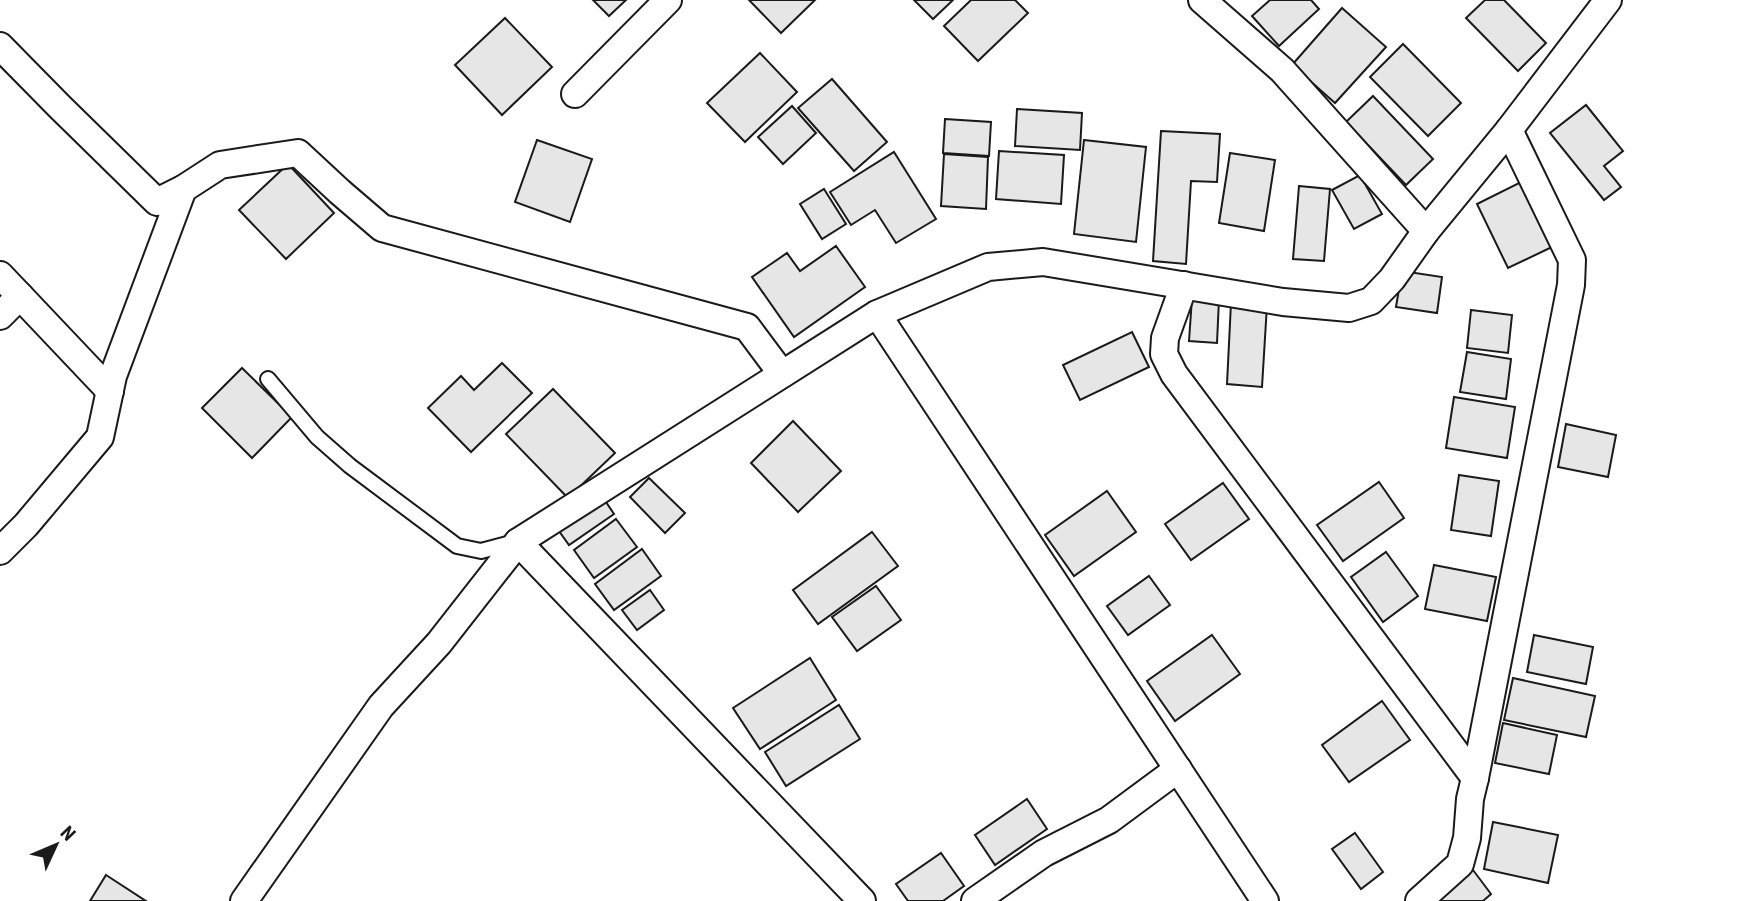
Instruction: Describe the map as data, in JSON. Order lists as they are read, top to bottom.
{
  "north": "top right"
}
